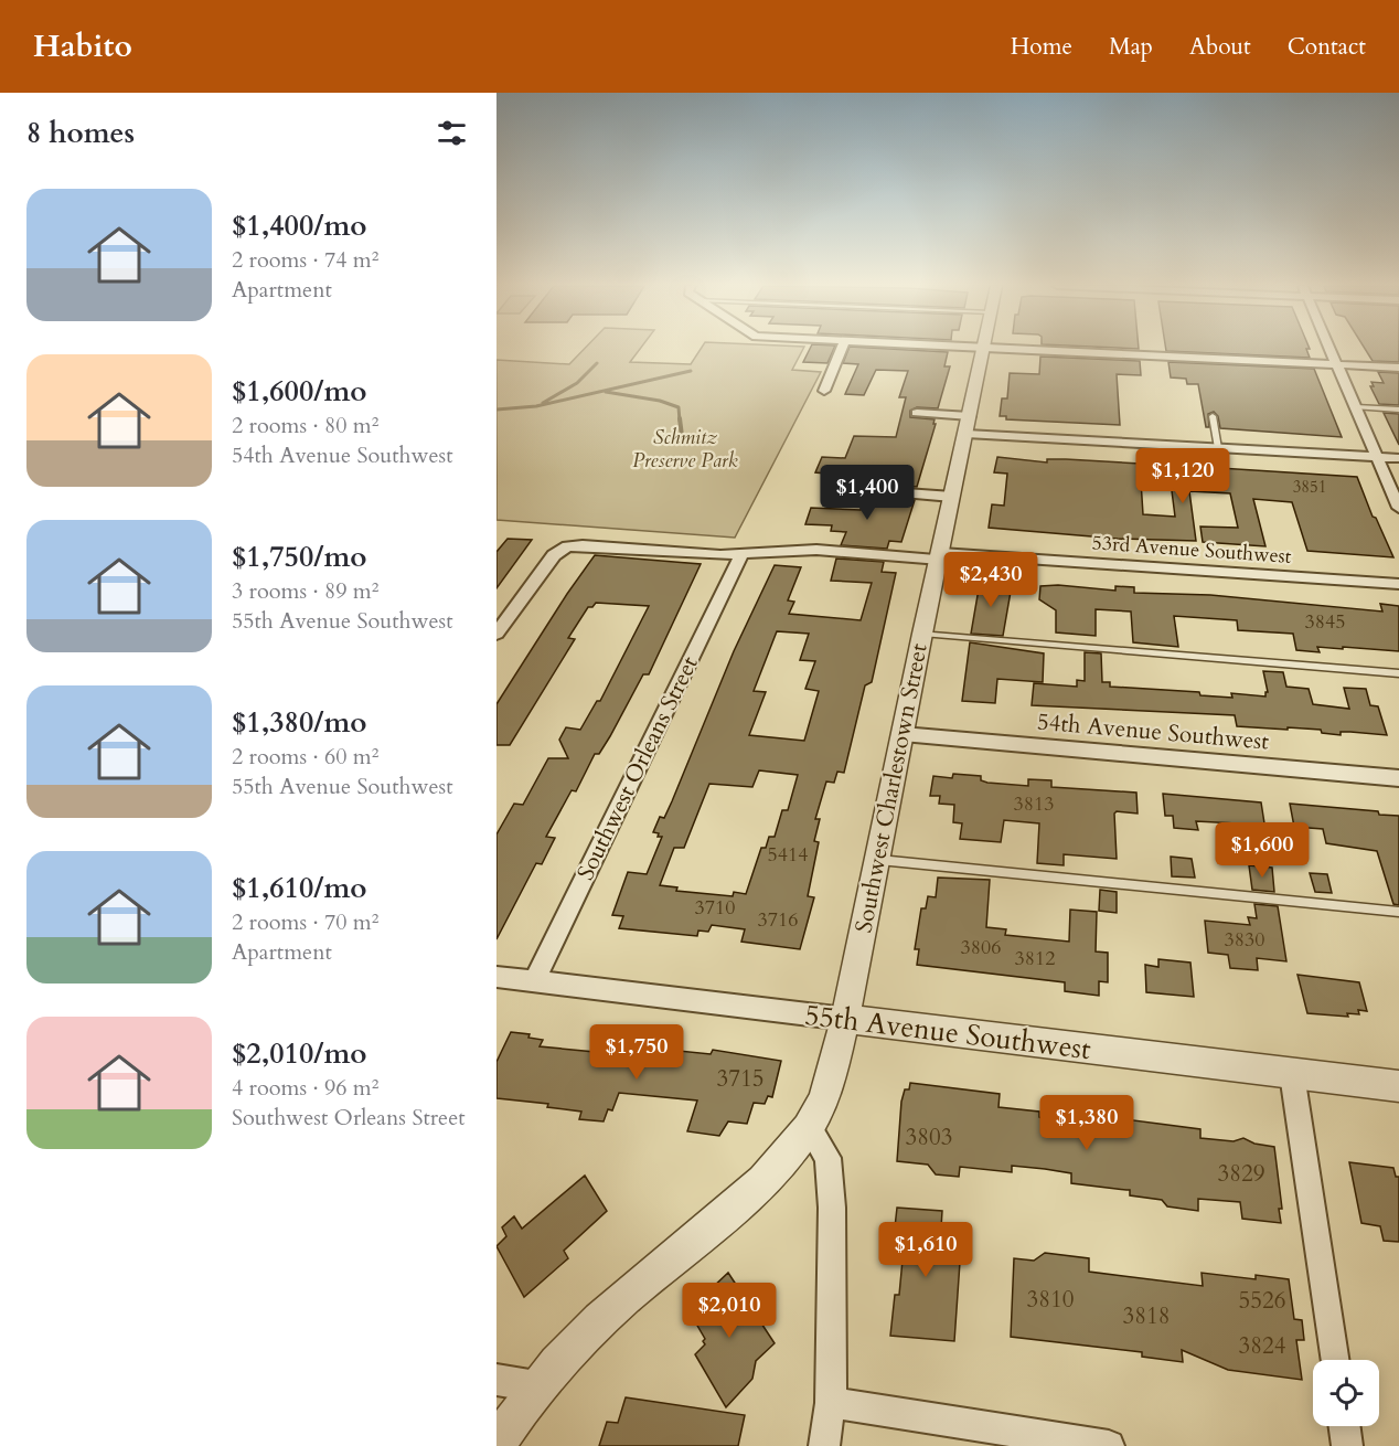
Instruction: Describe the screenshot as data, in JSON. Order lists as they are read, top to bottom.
{
  "streets": {
    "street": [
      "53rd Avenue Southwest",
      "54th Avenue Southwest",
      "Southwest Orleans Street",
      "Southwest Charlestown Street",
      "55th Avenue Southwest"
    ]
  },
  "crossings": [
    ["53rd Avenue Southwest", "Southwest Orleans Street"],
    ["53rd Avenue Southwest", "Southwest Charlestown Street"],
    ["54th Avenue Southwest", "Southwest Charlestown Street"],
    ["Southwest Orleans Street", "55th Avenue Southwest"],
    ["Southwest Charlestown Street", "55th Avenue Southwest"]
  ],
  "parks": ["Schmitz Preserve Park"],
  "house_numbers": [
    "3851",
    "3845",
    "3813",
    "5414",
    "3710",
    "3716",
    "3830",
    "3806",
    "3812",
    "3715",
    "3803",
    "3829",
    "3810",
    "5526",
    "3818",
    "3824"
  ],
  "page": {
    "header": "Habito",
    "nav": [
      "Home",
      "Map",
      "About",
      "Contact"
    ],
    "heading": "8 homes",
    "list": [
      {
        "name": "$1,400/mo",
        "note": "2 rooms · 74 m² · Apartment"
      },
      {
        "name": "$1,600/mo",
        "note": "2 rooms · 80 m² · 54th Avenue Southwest"
      },
      {
        "name": "$1,750/mo",
        "note": "3 rooms · 89 m² · 55th Avenue Southwest"
      },
      {
        "name": "$1,380/mo",
        "note": "2 rooms · 60 m² · 55th Avenue Southwest"
      },
      {
        "name": "$1,610/mo",
        "note": "2 rooms · 70 m² · Apartment"
      },
      {
        "name": "$2,010/mo",
        "note": "4 rooms · 96 m² · Southwest Orleans Street"
      }
    ],
    "price": [
      "$1,120",
      "$1,400",
      "$2,430",
      "$1,600",
      "$1,750",
      "$1,380",
      "$1,610",
      "$2,010"
    ]
  }
}
